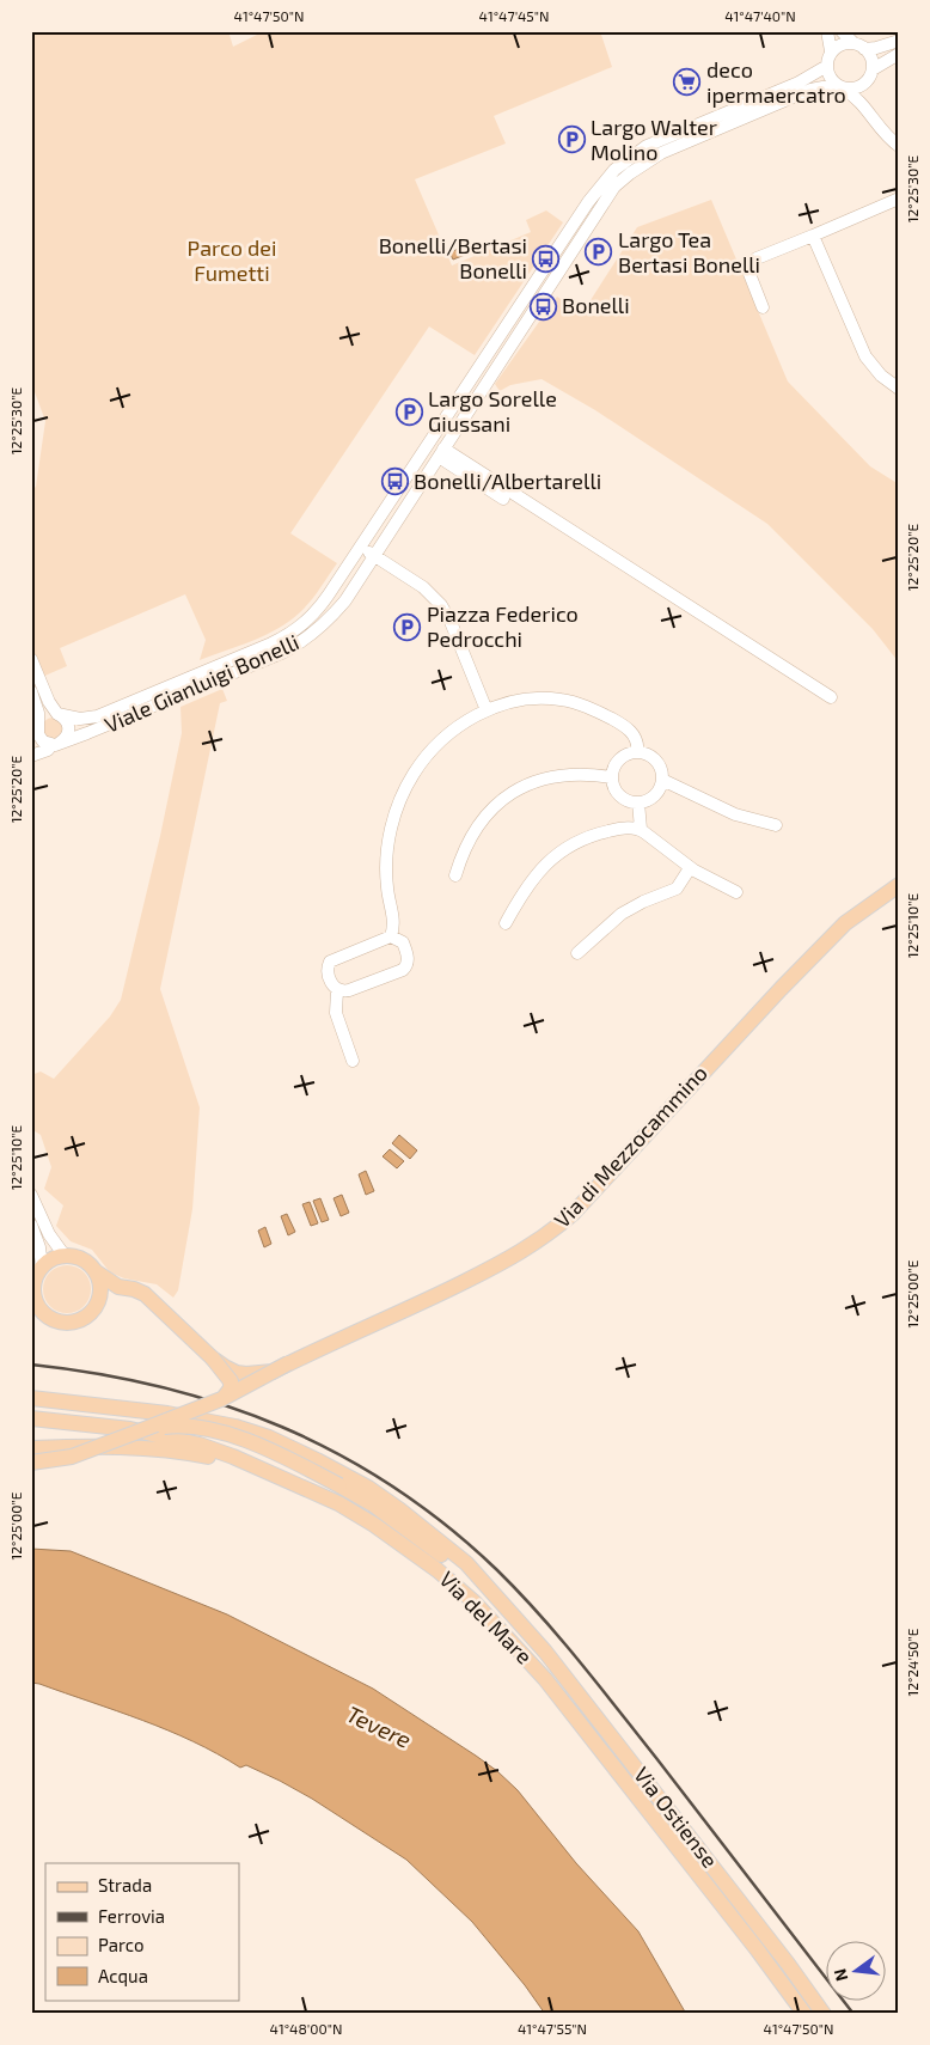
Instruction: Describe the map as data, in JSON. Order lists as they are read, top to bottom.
{
  "streets": {
    "main road": ["Via di Mezzocammino", "Via del Mare", "Via Ostiense"],
    "street": ["Viale Gianluigi Bonelli"]
  },
  "water": ["Tevere"],
  "parks": ["Parco dei Fumetti"],
  "places": {
    "supermarket": ["deco ipermaercatro"],
    "parking": [
      "Largo Walter Molino",
      "Largo Tea Bertasi Bonelli",
      "Largo Sorelle Giussani",
      "Piazza Federico Pedrocchi"
    ],
    "bus stop": ["Bonelli/Bertasi Bonelli", "Bonelli", "Bonelli/Albertarelli"]
  },
  "legend": [
    "Strada",
    "Ferrovia",
    "Parco",
    "Acqua"
  ],
  "north": "left",
  "coordinates": [
    "41°47'50\"N",
    "41°47'45\"N",
    "41°47'40\"N",
    "12°25'30\"E",
    "12°25'20\"E",
    "12°25'10\"E",
    "12°25'00\"E",
    "12°24'50\"E",
    "41°48'00\"N",
    "41°47'55\"N"
  ]
}
